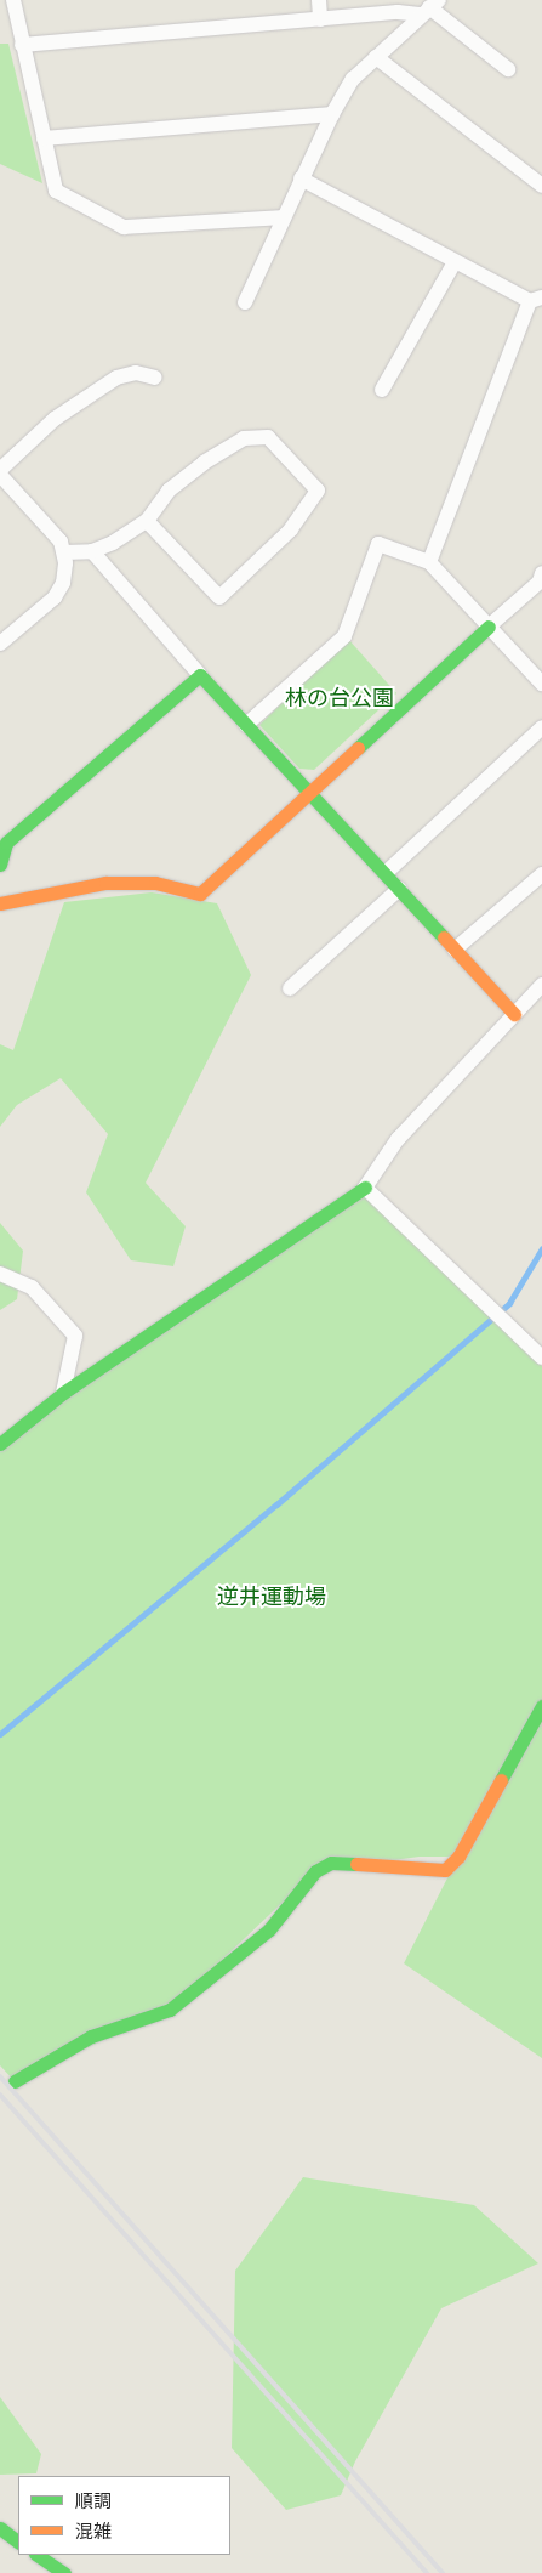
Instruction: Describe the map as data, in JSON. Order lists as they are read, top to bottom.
{
  "parks": ["林の台公園", "逆井運動場"],
  "legend": ["順調", "混雑"]
}
